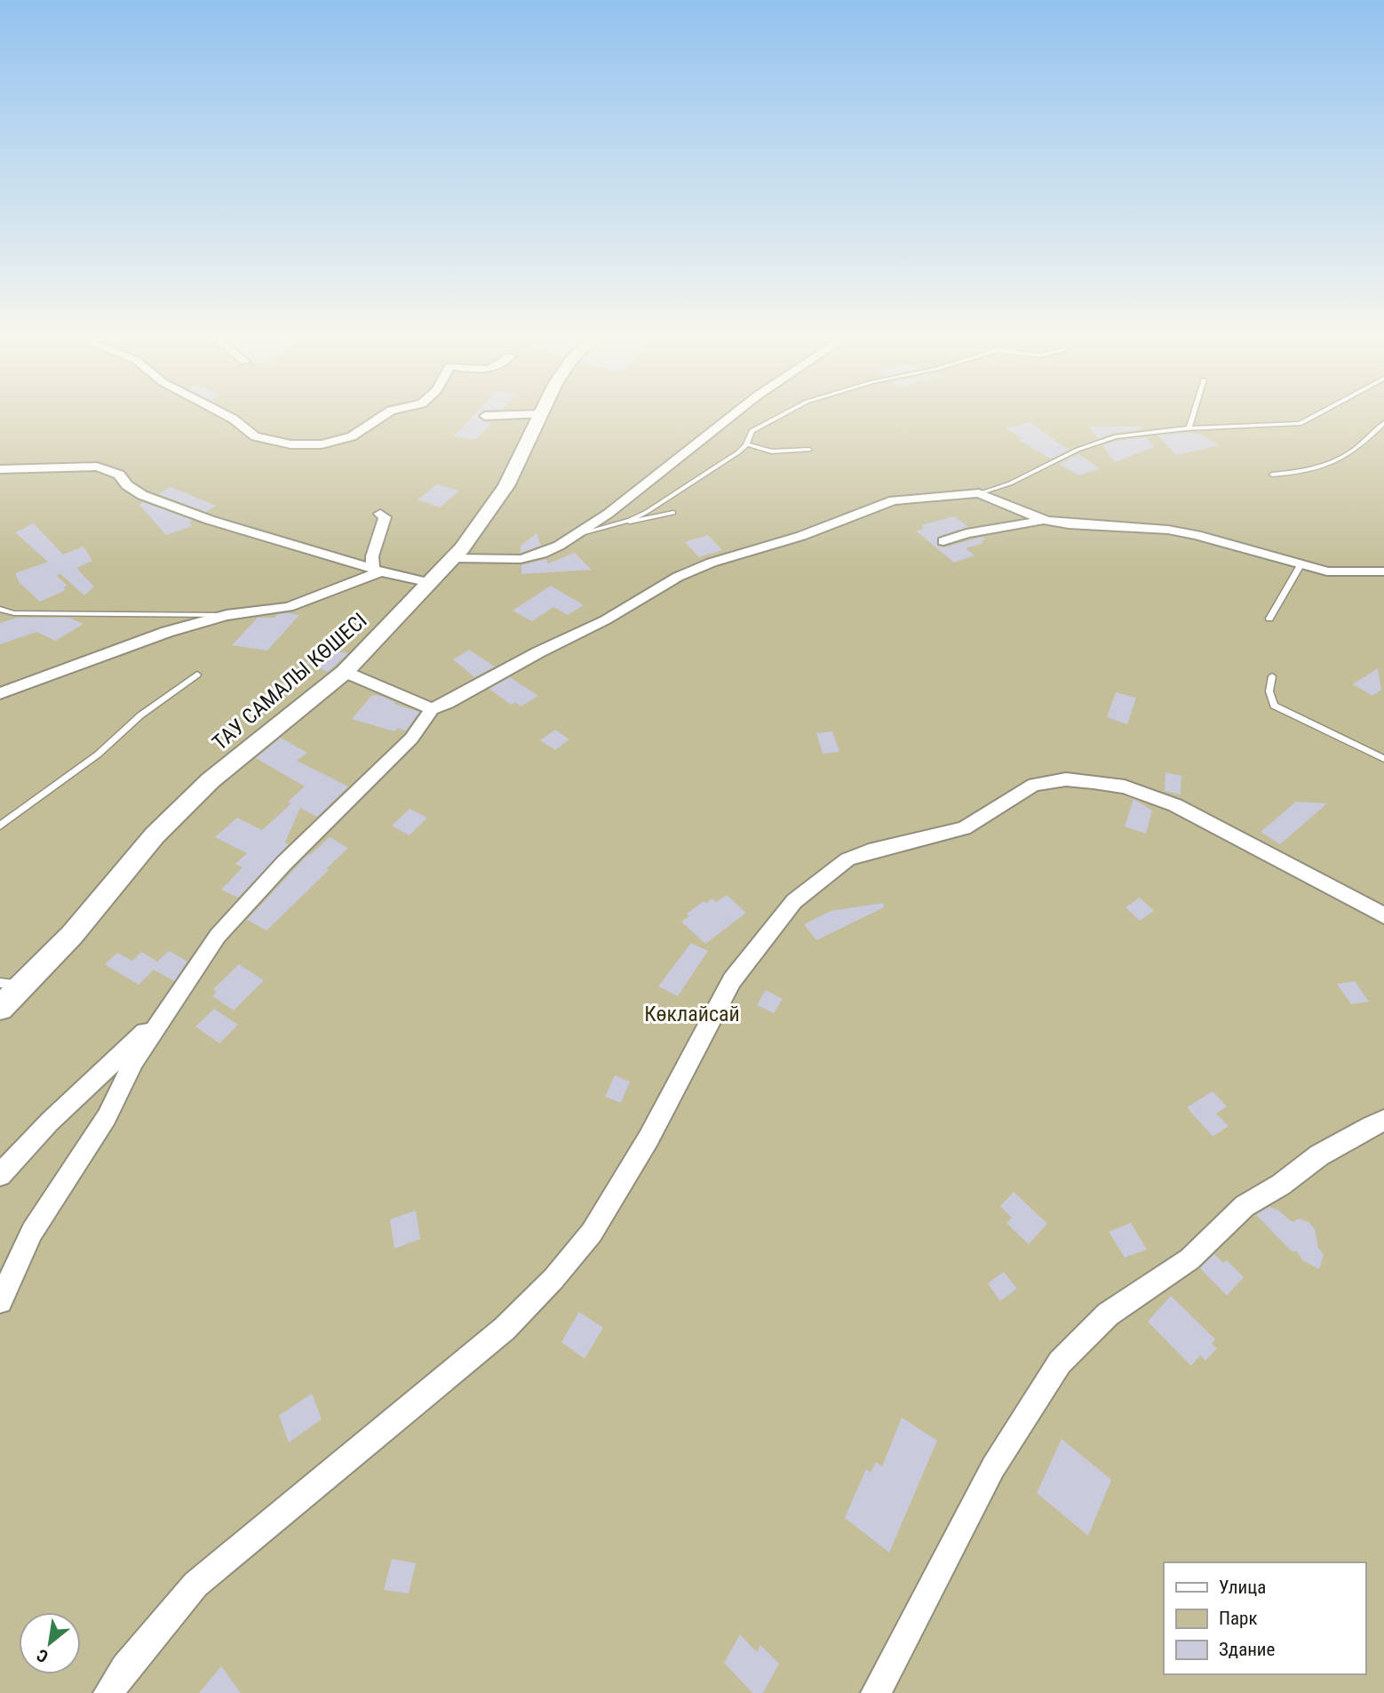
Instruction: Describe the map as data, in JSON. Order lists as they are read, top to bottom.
{
  "streets": {
    "street": ["ТАУ САМАЛЫ КӨШЕСІ"]
  },
  "parks": ["Көклайсай"],
  "legend": ["Улица", "Парк", "Здание"],
  "north": "bottom left"
}
